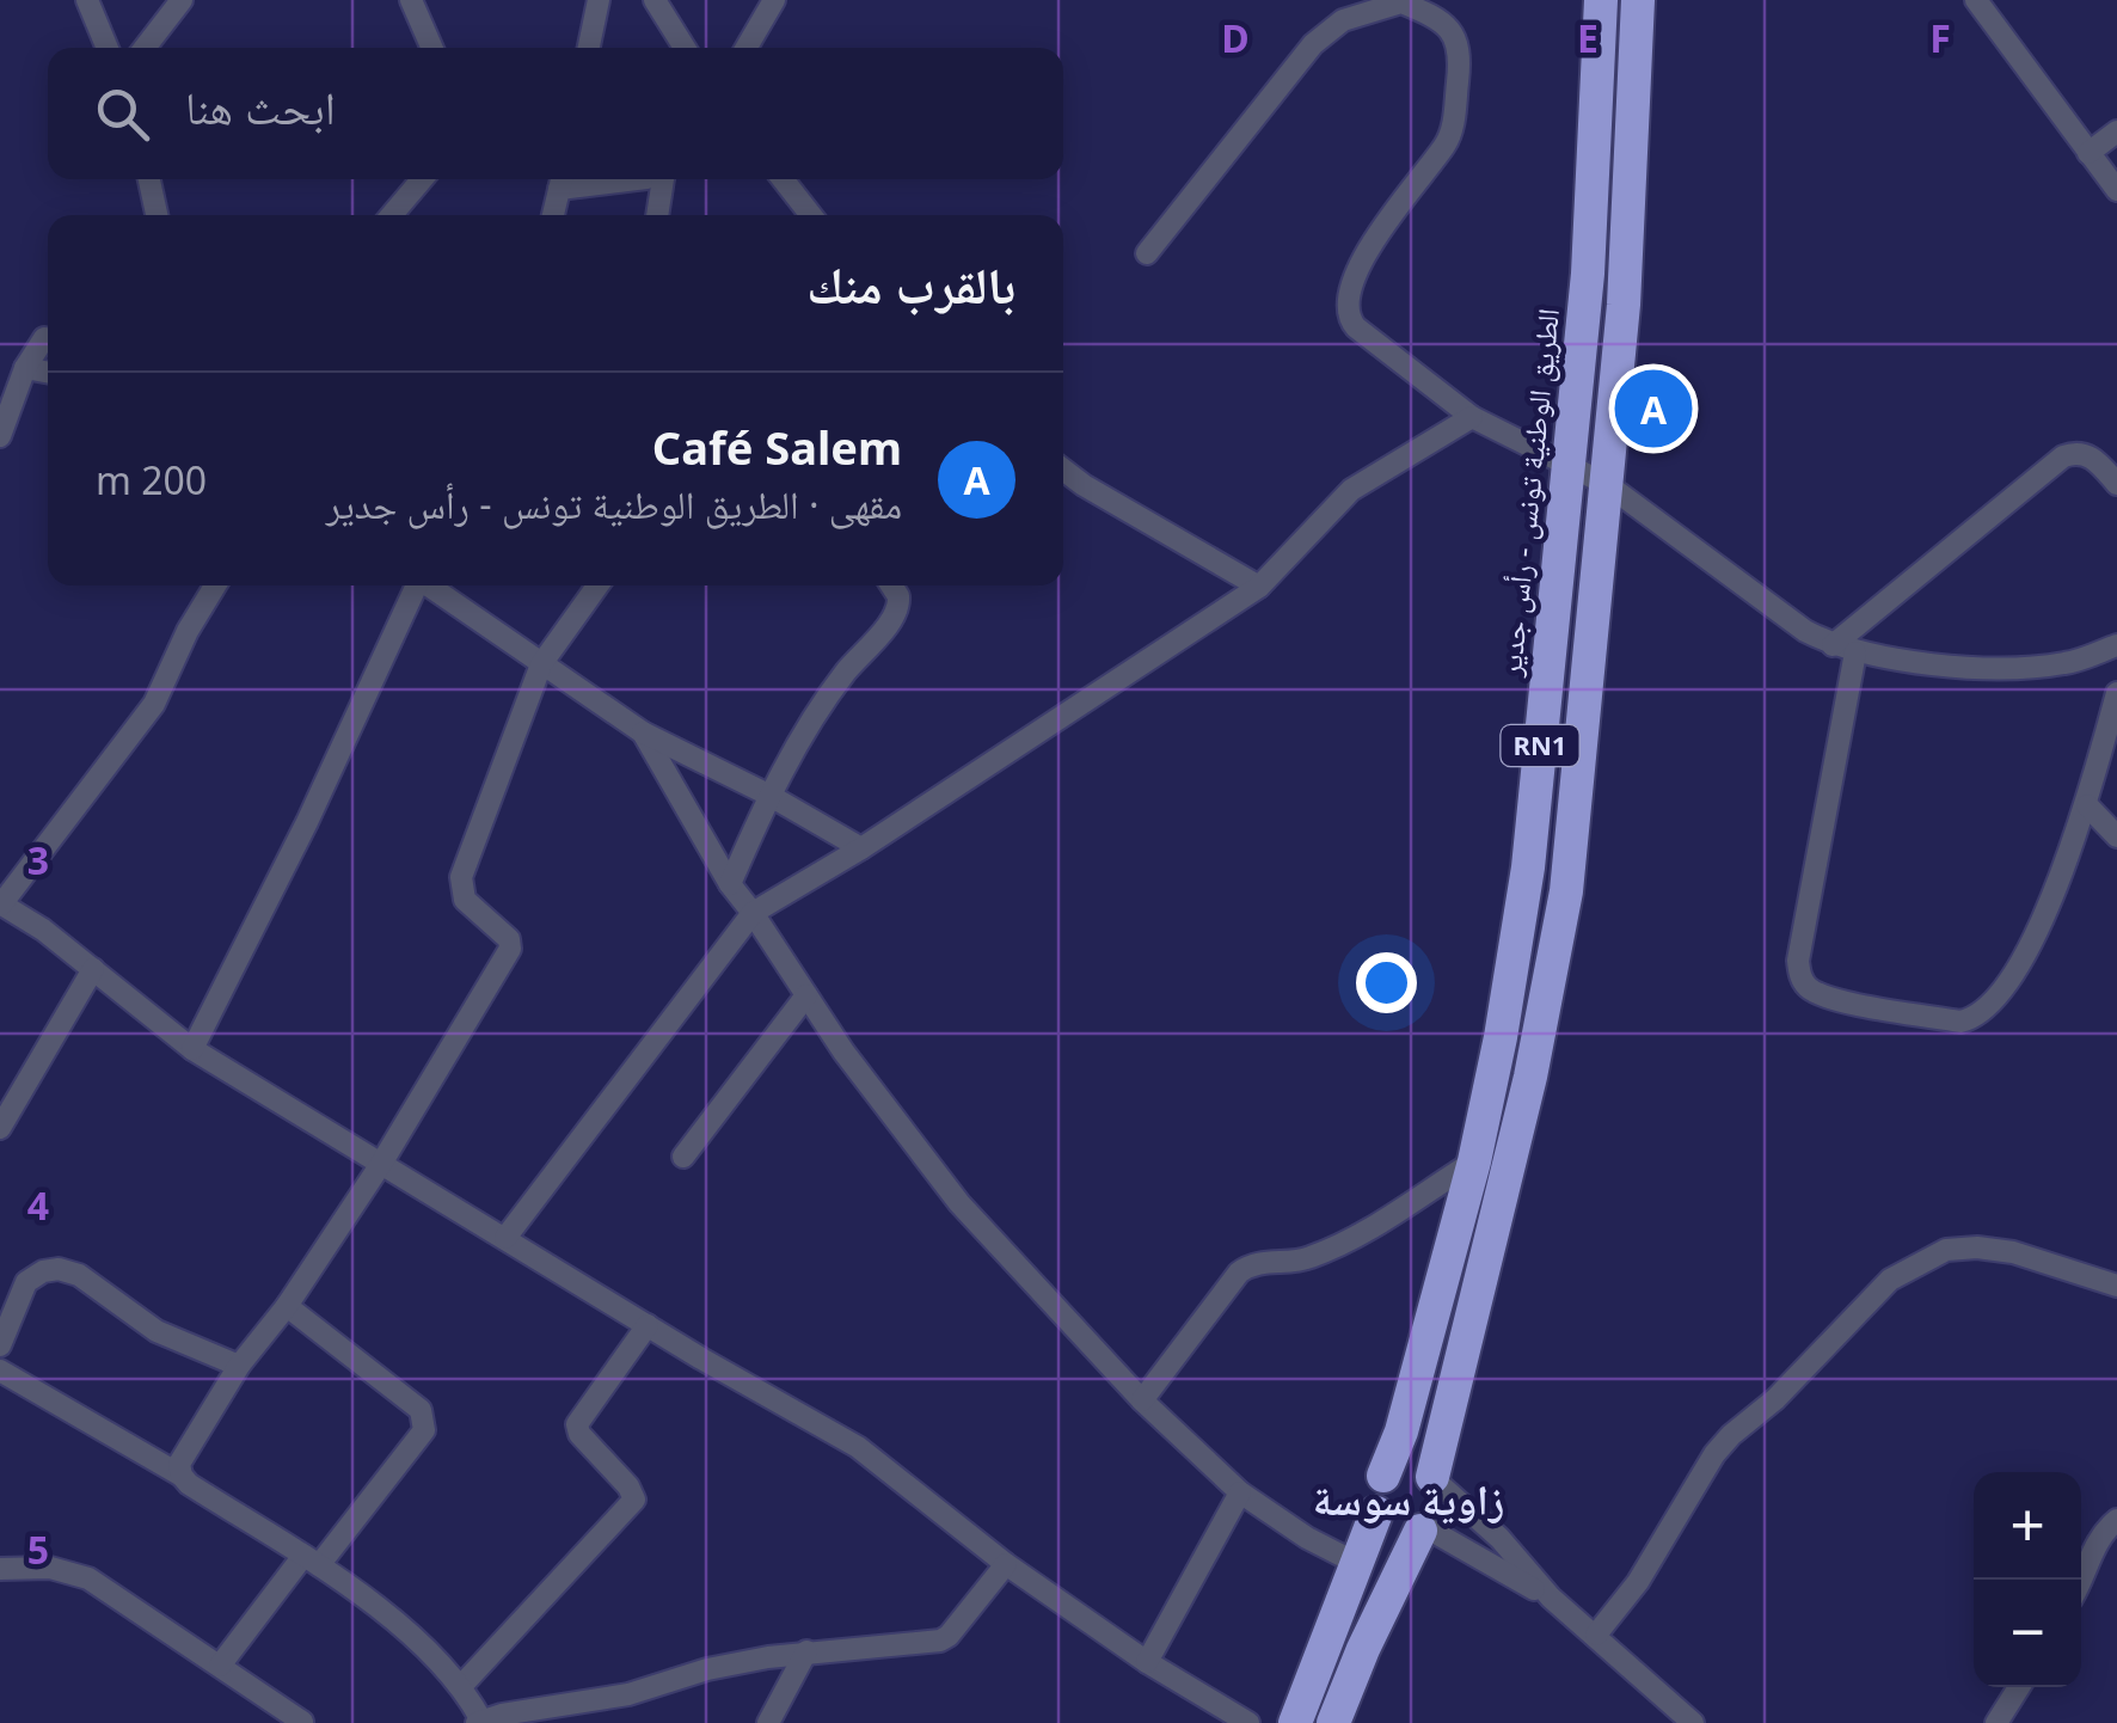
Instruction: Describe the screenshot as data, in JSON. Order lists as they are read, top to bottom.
{
  "streets": {
    "highway": ["الطريق الوطنية تونس - رأس جدير", "RN1"]
  },
  "crossings": [
    ["الطريق الوطنية تونس - رأس جدير", "RN1"]
  ],
  "districts": ["زاوية سوسة"],
  "page": {
    "search": "ابحث هنا",
    "heading": "بالقرب منك",
    "pins": "A",
    "list": [
      {
        "mark": "A",
        "name": "Café Salem",
        "note": "مقهى · الطريق الوطنية تونس - رأس جدير",
        "value": "200 m"
      }
    ],
    "map_buttons": ["+", "−"]
  },
  "grid": {
    "columns": ["D", "E", "F"],
    "rows": ["3", "4", "5"]
  }
}
